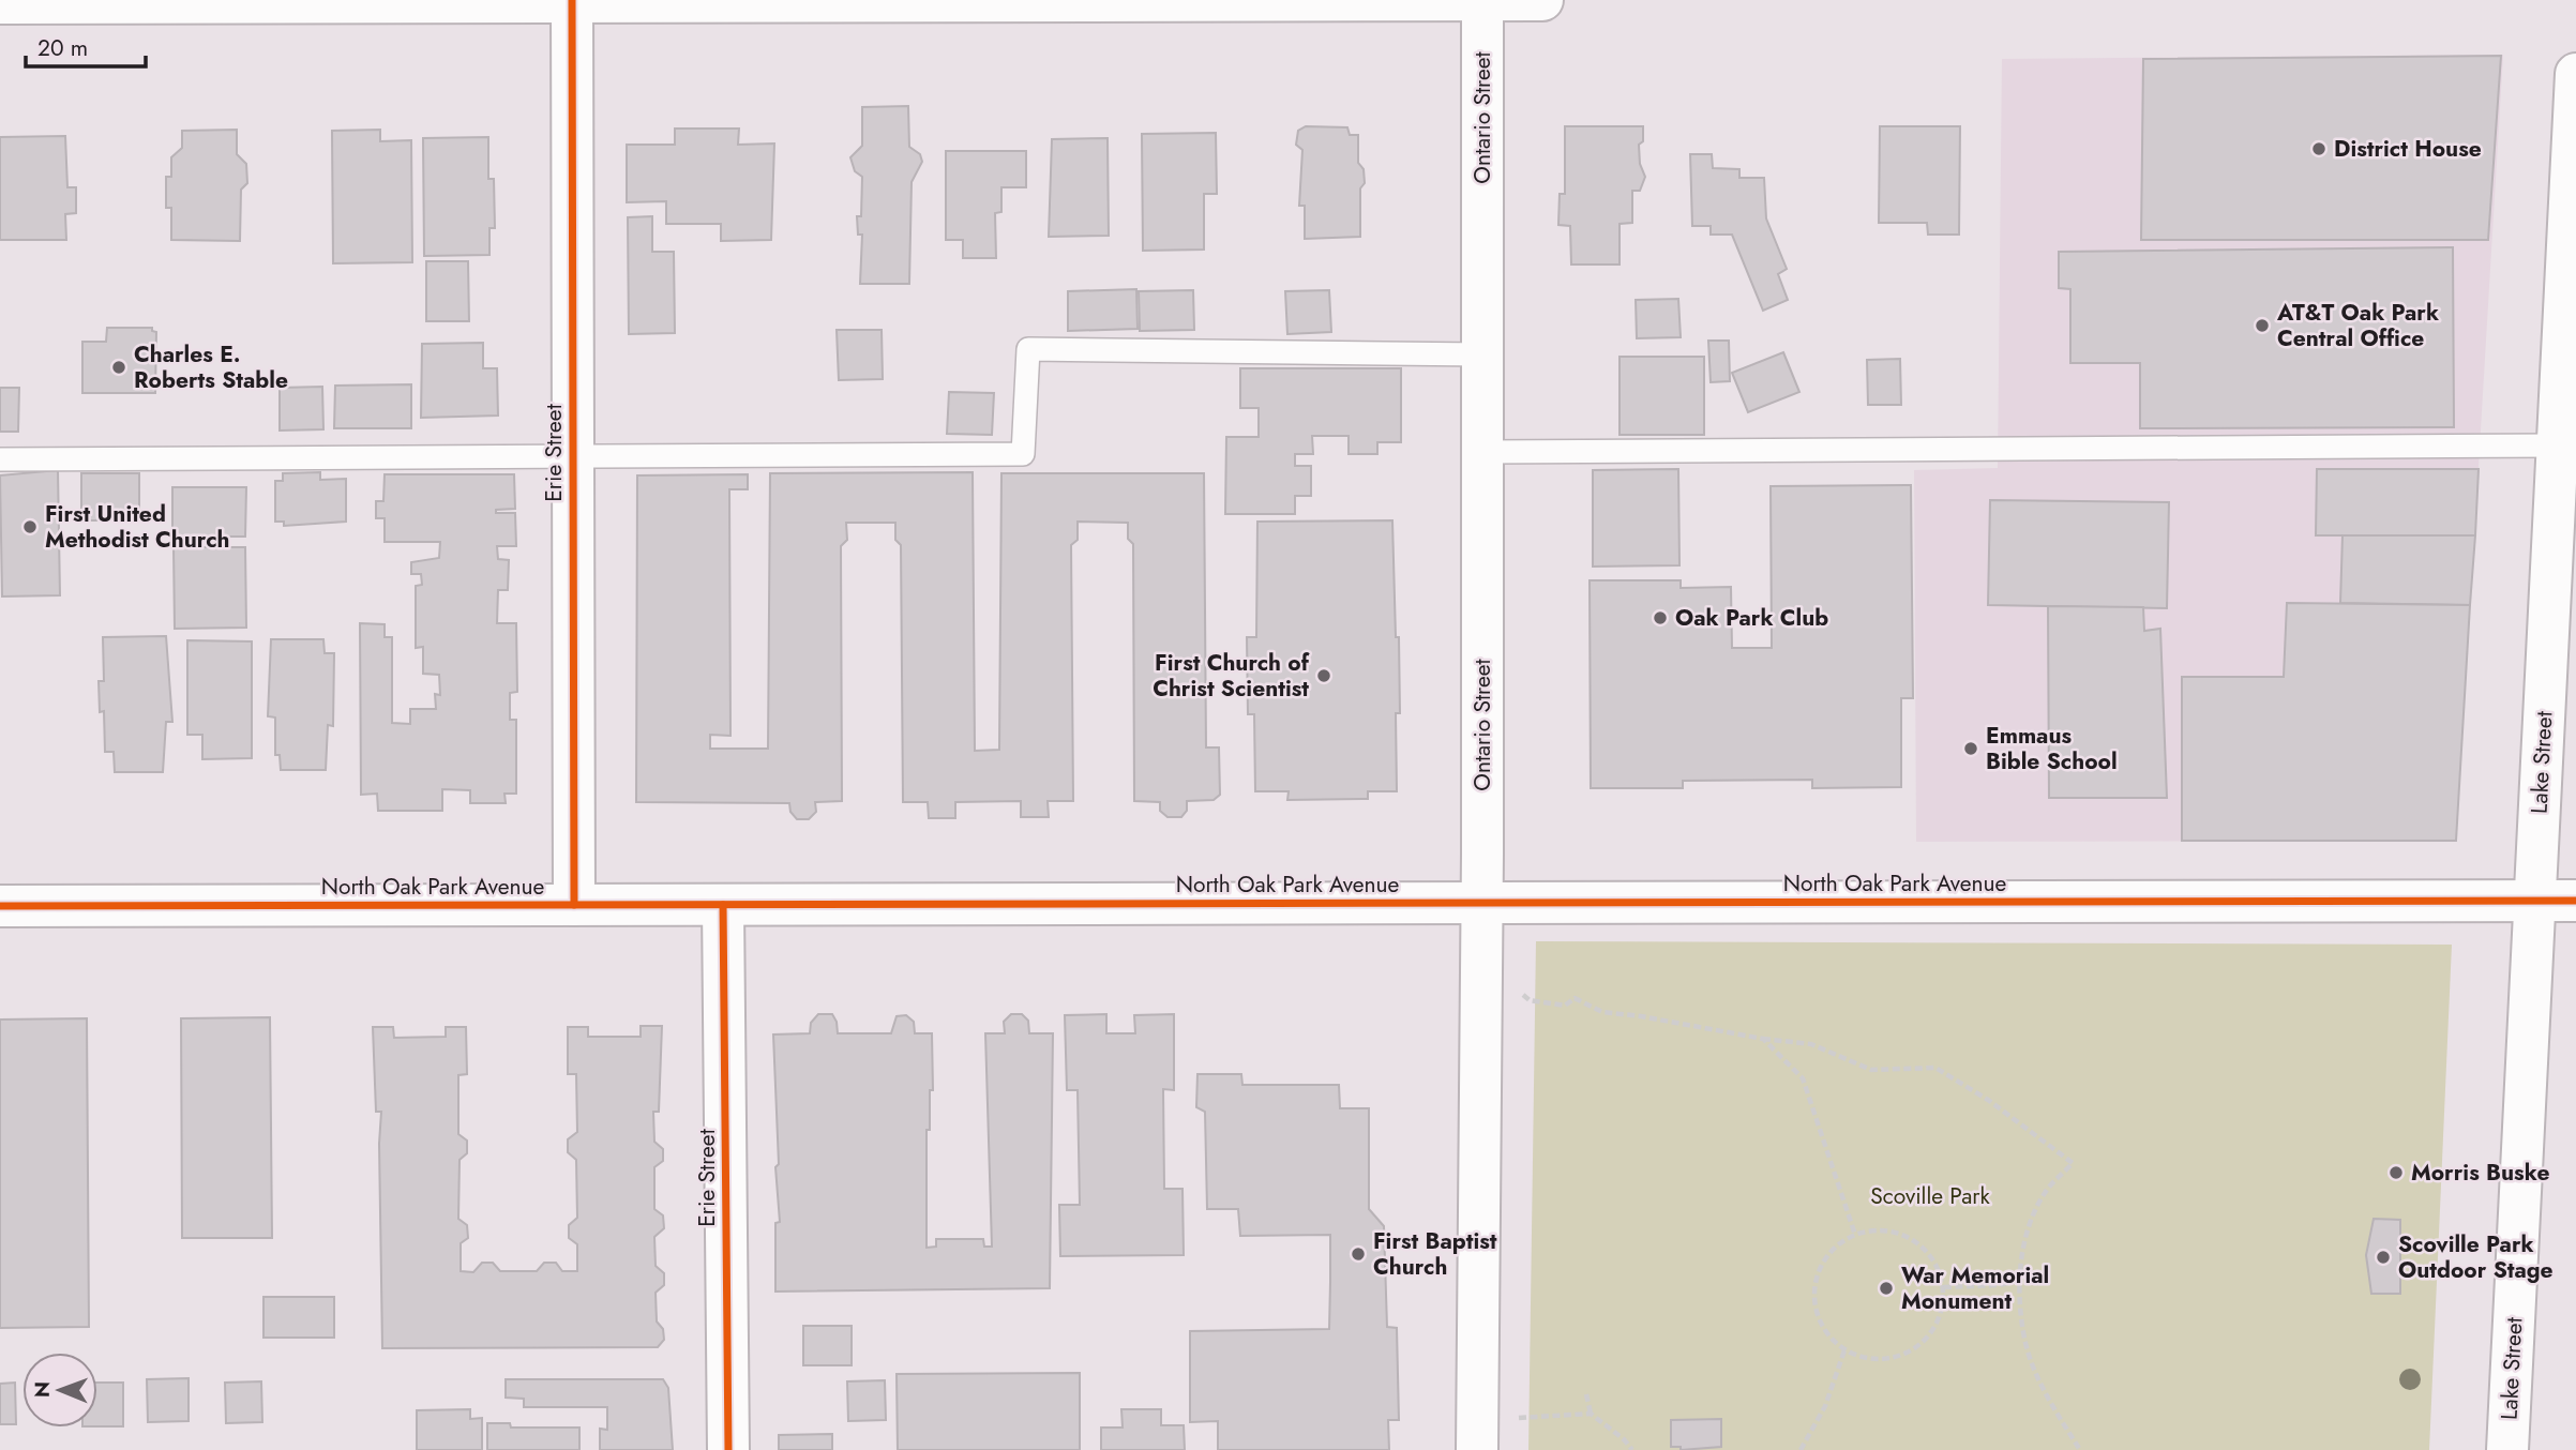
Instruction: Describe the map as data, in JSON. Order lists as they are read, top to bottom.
{
  "streets": {
    "street": [
      "Ontario Street",
      "Erie Street",
      "Lake Street",
      "North Oak Park Avenue"
    ]
  },
  "crossings": [
    ["Ontario Street", "North Oak Park Avenue"],
    ["Erie Street", "North Oak Park Avenue"],
    ["Lake Street", "North Oak Park Avenue"]
  ],
  "parks": ["Scoville Park"],
  "places": [
    "District House",
    "AT&T Oak Park Central Office",
    "Charles E. Roberts Stable",
    "First United Methodist Church",
    "Oak Park Club",
    "First Church of Christ Scientist",
    "Emmaus Bible School",
    "Morris Buske",
    "First Baptist Church",
    "Scoville Park Outdoor Stage",
    "War Memorial Monument"
  ],
  "scale_bar": "20 m",
  "north": "left"
}
